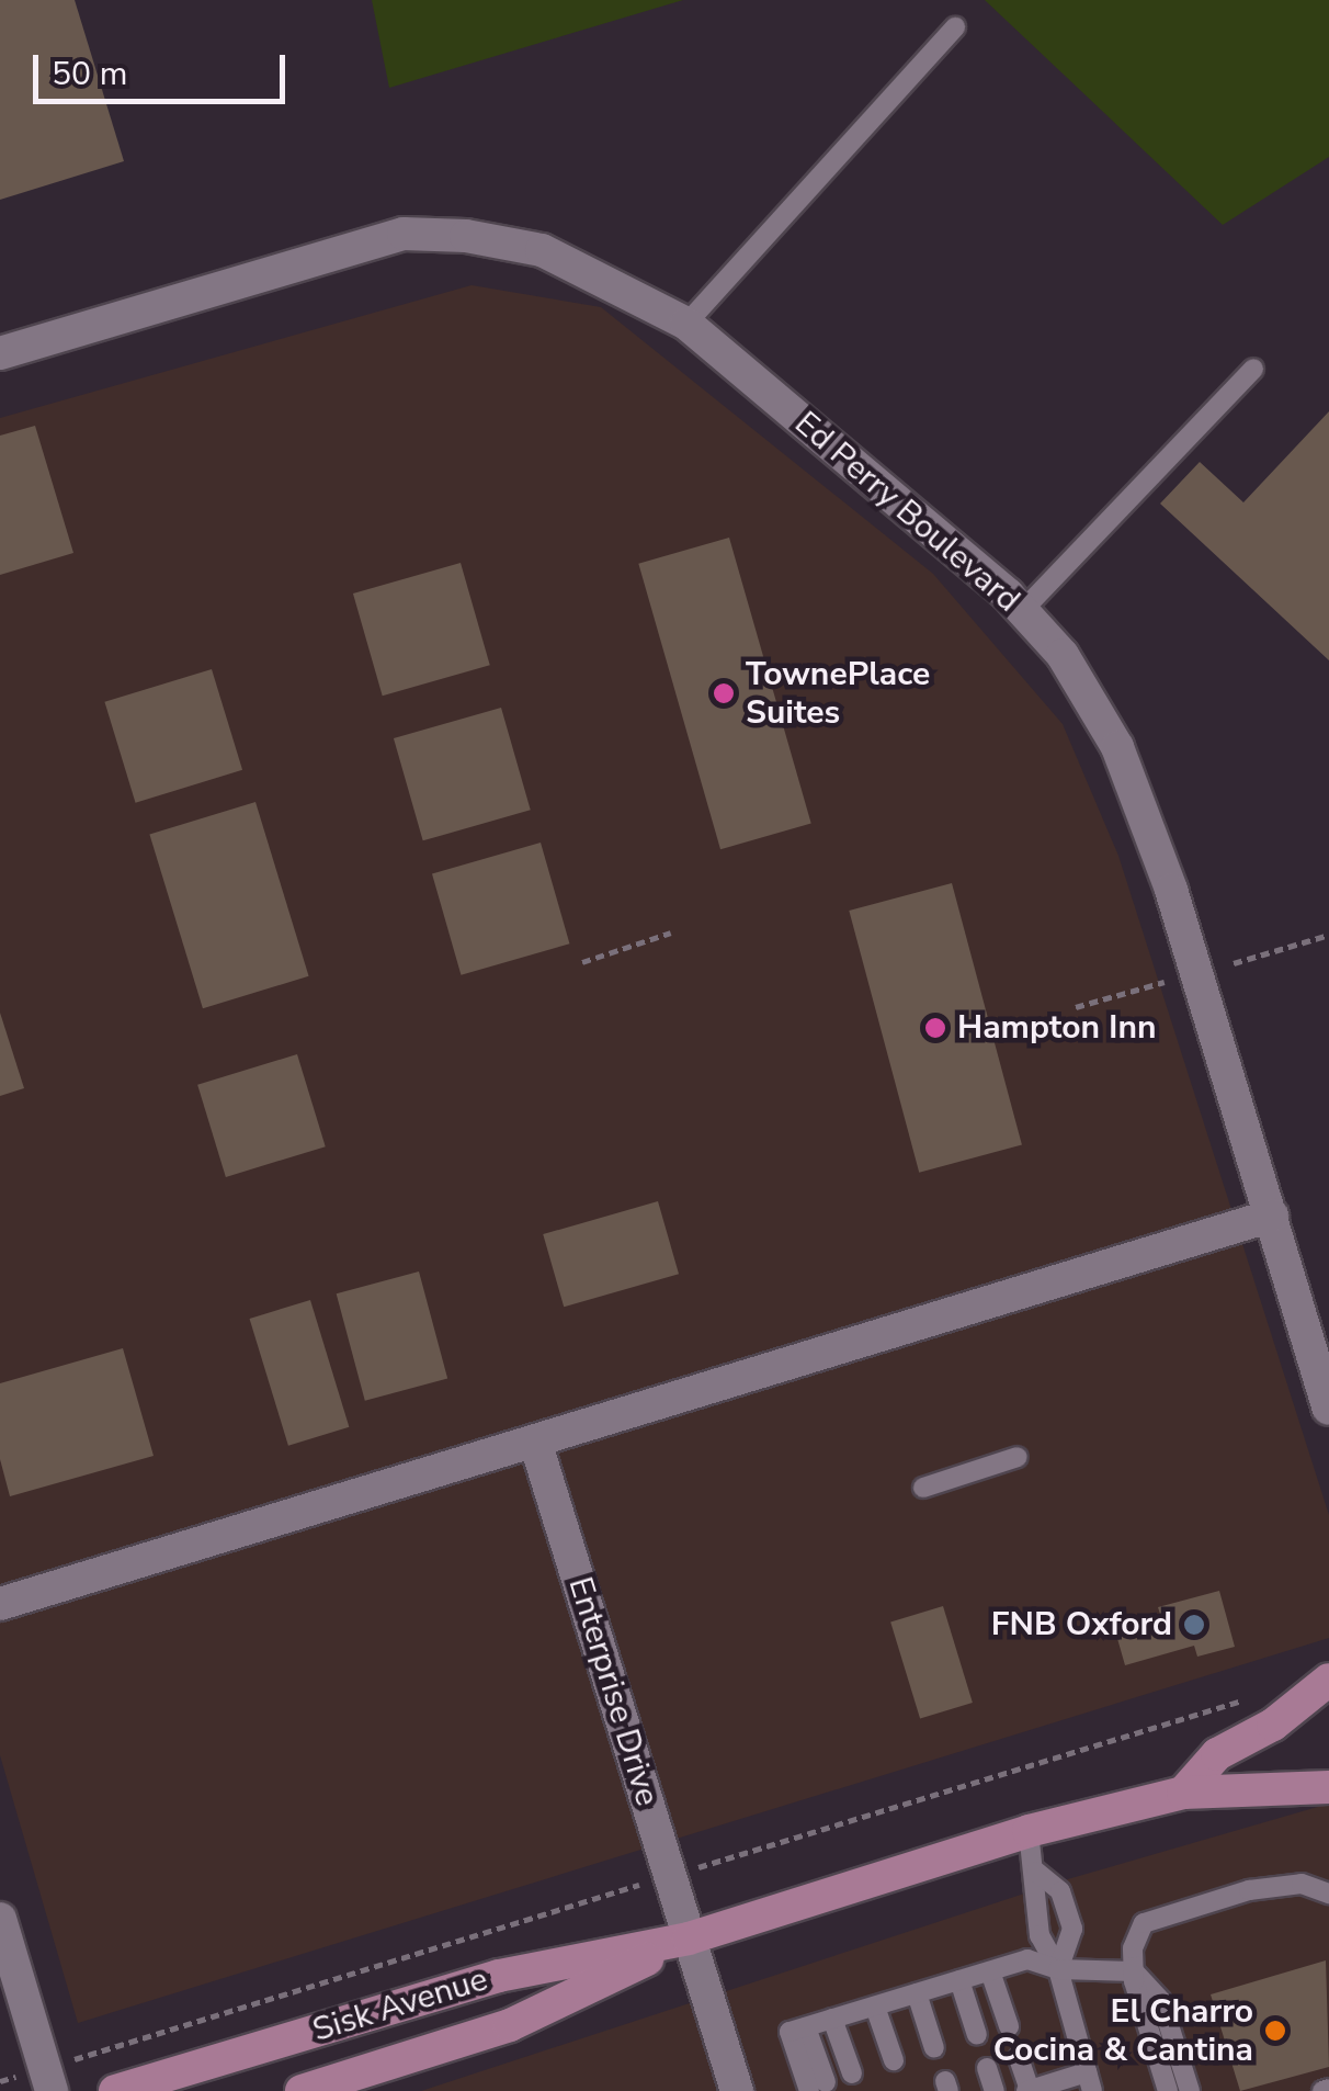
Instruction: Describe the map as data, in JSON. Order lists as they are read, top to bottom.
{
  "streets": {
    "street": ["Ed Perry Boulevard", "Enterprise Drive", "Sisk Avenue"]
  },
  "crossings": [
    ["Enterprise Drive", "Sisk Avenue"]
  ],
  "places": [
    "TownePlace Suites",
    "Hampton Inn",
    "FNB Oxford",
    "El Charro Cocina & Cantina"
  ],
  "scale_bar": "50 m"
}
